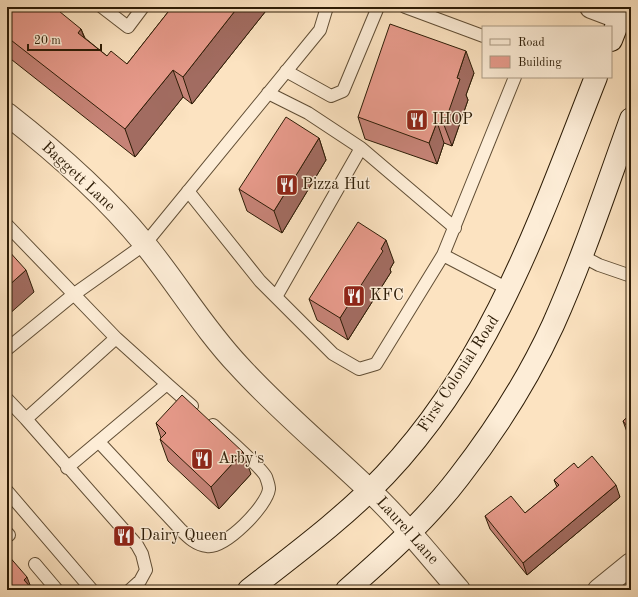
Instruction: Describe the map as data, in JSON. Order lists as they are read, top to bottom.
{
  "streets": {
    "main road": ["Baggett Lane", "First Colonial Road", "Laurel Lane"]
  },
  "crossings": [
    ["Baggett Lane", "First Colonial Road"],
    ["Baggett Lane", "Laurel Lane"],
    ["First Colonial Road", "Laurel Lane"]
  ],
  "places": {
    "restaurant": [
      "IHOP",
      "Pizza Hut",
      "KFC",
      "Arby's",
      "Dairy Queen"
    ]
  },
  "legend": ["Road", "Building"],
  "scale_bar": "20 m"
}
